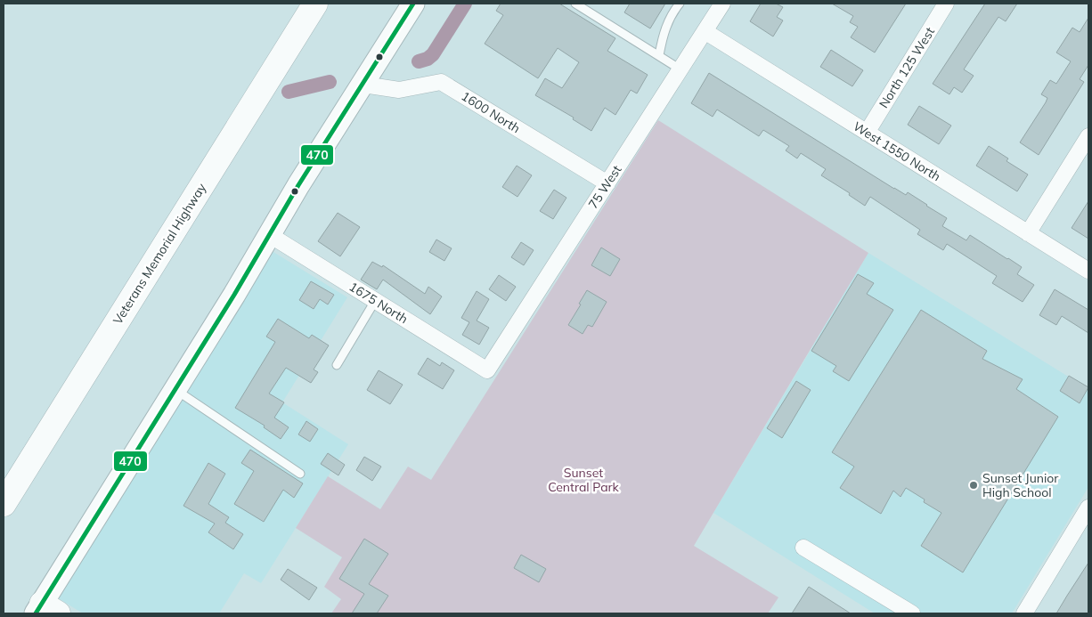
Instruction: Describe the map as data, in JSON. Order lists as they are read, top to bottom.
{
  "streets": {
    "highway": ["Veterans Memorial Highway"],
    "street": [
      "North 125 West",
      "1600 North",
      "West 1550 North",
      "75 West",
      "1675 North"
    ]
  },
  "crossings": [
    ["North 125 West", "West 1550 North"],
    ["1600 North", "75 West"],
    ["West 1550 North", "75 West"],
    ["75 West", "1675 North"]
  ],
  "parks": ["Sunset Central Park"],
  "places": ["Sunset Junior High School"],
  "lines": ["transit line 470"]
}
